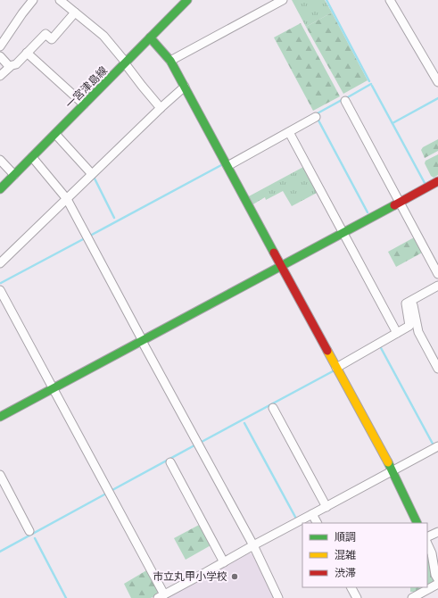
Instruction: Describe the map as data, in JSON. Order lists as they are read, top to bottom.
{
  "streets": {
    "street": ["一宮津島線"]
  },
  "places": ["市立丸甲小学校"],
  "legend": ["順調", "混雑", "渋滞"]
}
